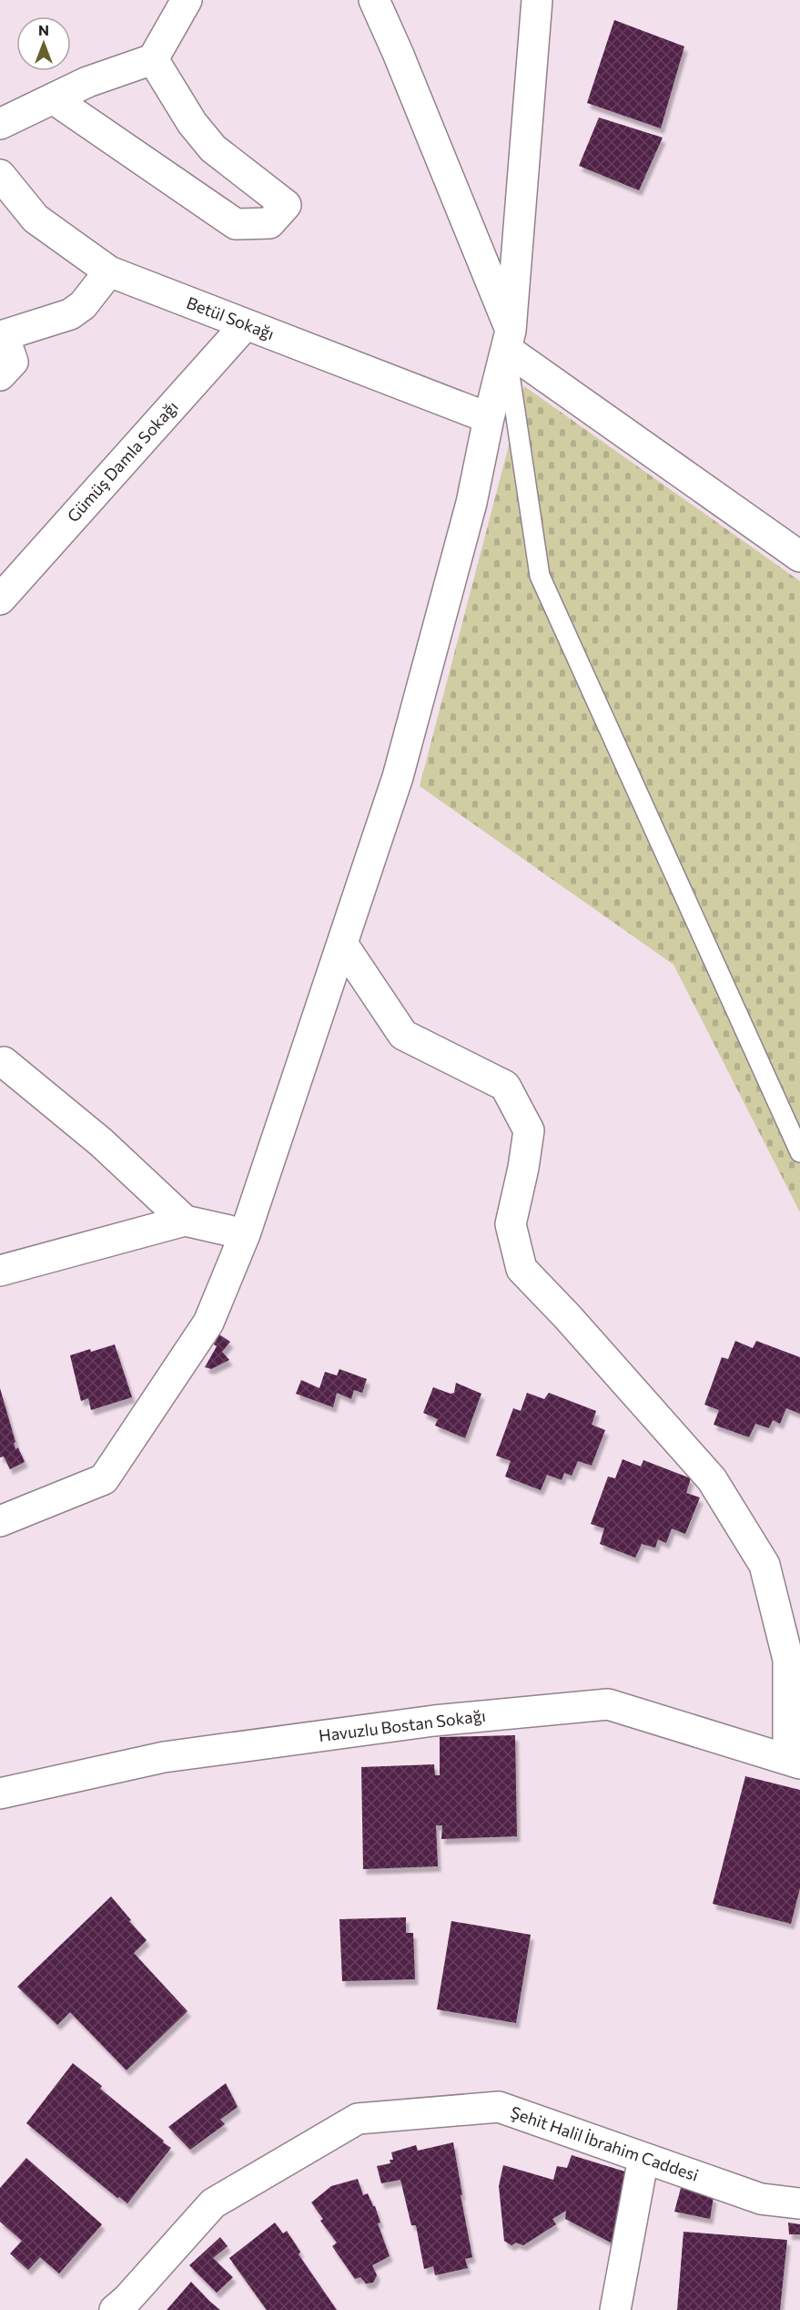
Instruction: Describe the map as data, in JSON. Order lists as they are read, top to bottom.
{
  "streets": {
    "street": [
      "Betül Sokağı",
      "Gümüş Damla Sokağı",
      "Havuzlu Bostan Sokağı",
      "Şehit Halil İbrahim Caddesi"
    ]
  },
  "crossings": [
    ["Betül Sokağı", "Gümüş Damla Sokağı"]
  ],
  "north": "top"
}
